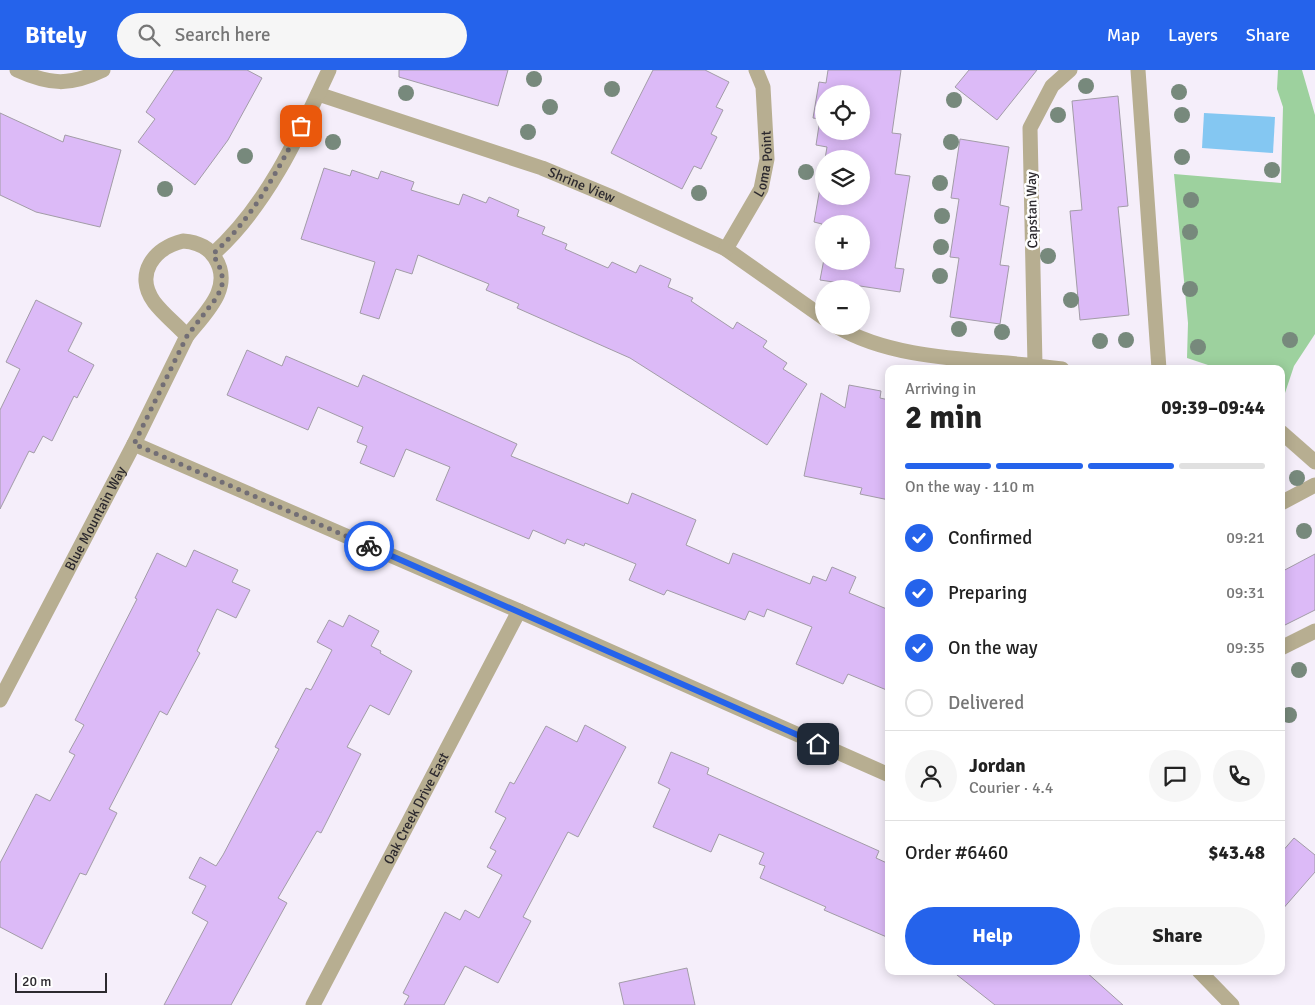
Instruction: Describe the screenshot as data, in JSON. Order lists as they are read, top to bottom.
{
  "streets": {
    "street": [
      "Loma Point",
      "Shrine View",
      "Capstan Way",
      "Blue Mountain Way",
      "Oak Creek Drive East"
    ]
  },
  "crossings": [
    ["Loma Point", "Shrine View"]
  ],
  "scale_bar": "20 m",
  "page": {
    "header": "Bitely",
    "search": "Search here",
    "nav": ["Map", "Layers", "Share"],
    "map_buttons": ["+", "−"],
    "heading": ["2 min", "Arriving in", "09:39–09:44"],
    "panel": [
      "Jordan",
      "Courier · 4.4",
      "Order #6460",
      "$43.48"
    ],
    "bar": "On the way · 110 m",
    "list": [
      ["Confirmed", "09:21"],
      ["Preparing", "09:31"],
      ["On the way", "09:35"],
      "Delivered"
    ],
    "buttons": ["Help", "Share"],
    "scale": "20 m"
  }
}
